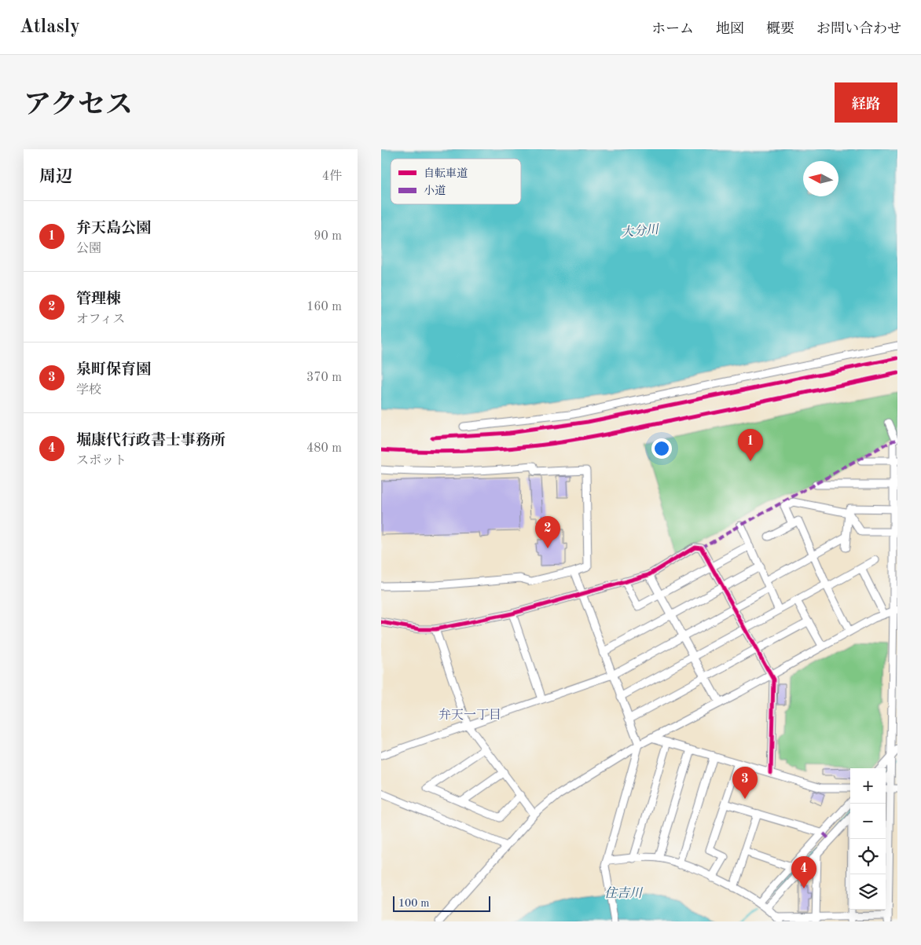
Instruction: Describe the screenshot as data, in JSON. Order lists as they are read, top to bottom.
{
  "districts": ["弁天一丁目"],
  "water": ["大分川", "住吉川"],
  "legend": ["自転車道", "小道"],
  "scale_bar": "100 m",
  "north": "left",
  "page": {
    "header": "Atlasly",
    "nav": [
      "ホーム",
      "地図",
      "概要",
      "お問い合わせ"
    ],
    "title": "アクセス",
    "buttons": "経路",
    "heading": ["周辺", "4件"],
    "list": [
      {
        "mark": "1",
        "name": "弁天島公園",
        "note": "公園",
        "value": "90 m"
      },
      {
        "mark": "2",
        "name": "管理棟",
        "note": "オフィス",
        "value": "160 m"
      },
      {
        "mark": "3",
        "name": "泉町保育園",
        "note": "学校",
        "value": "370 m"
      },
      {
        "mark": "4",
        "name": "堀康代行政書士事務所",
        "note": "スポット",
        "value": "480 m"
      }
    ],
    "pins": [
      "1",
      "2",
      "3",
      "4"
    ],
    "map_buttons": ["+", "−"],
    "scale": "100 m"
  }
}
